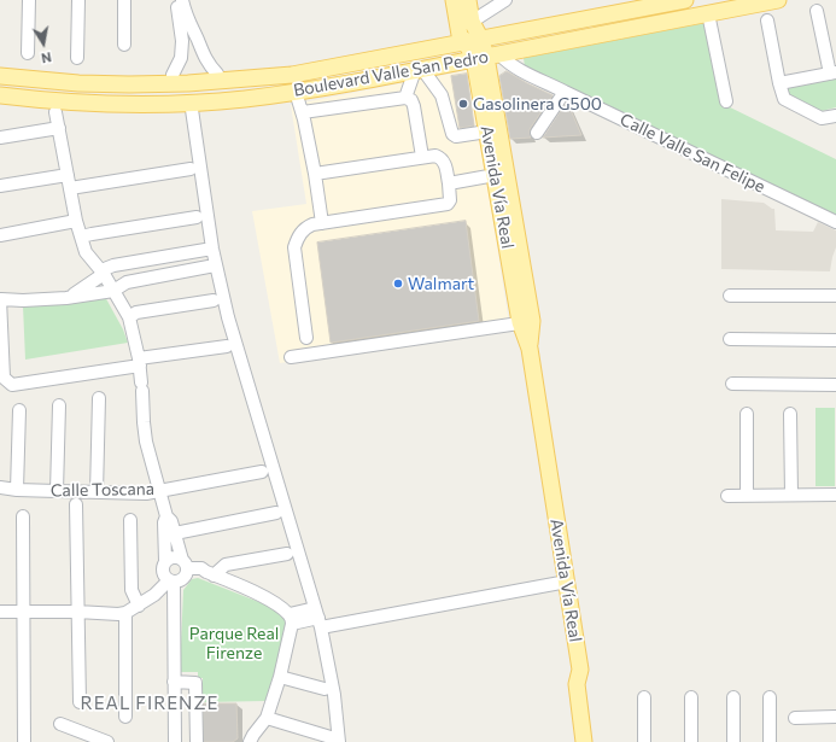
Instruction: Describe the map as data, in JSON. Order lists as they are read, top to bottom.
{
  "streets": {
    "main road": ["Boulevard Valle San Pedro", "Avenida Vía Real"],
    "street": ["Calle Valle San Felipe", "Calle Toscana"]
  },
  "crossings": [
    ["Boulevard Valle San Pedro", "Calle Valle San Felipe"],
    ["Boulevard Valle San Pedro", "Avenida Vía Real"],
    ["Calle Valle San Felipe", "Avenida Vía Real"]
  ],
  "districts": ["REAL FIRENZE"],
  "parks": ["Parque Real Firenze"],
  "places": ["Gasolinera G500", "Walmart"],
  "north": "bottom"
}
